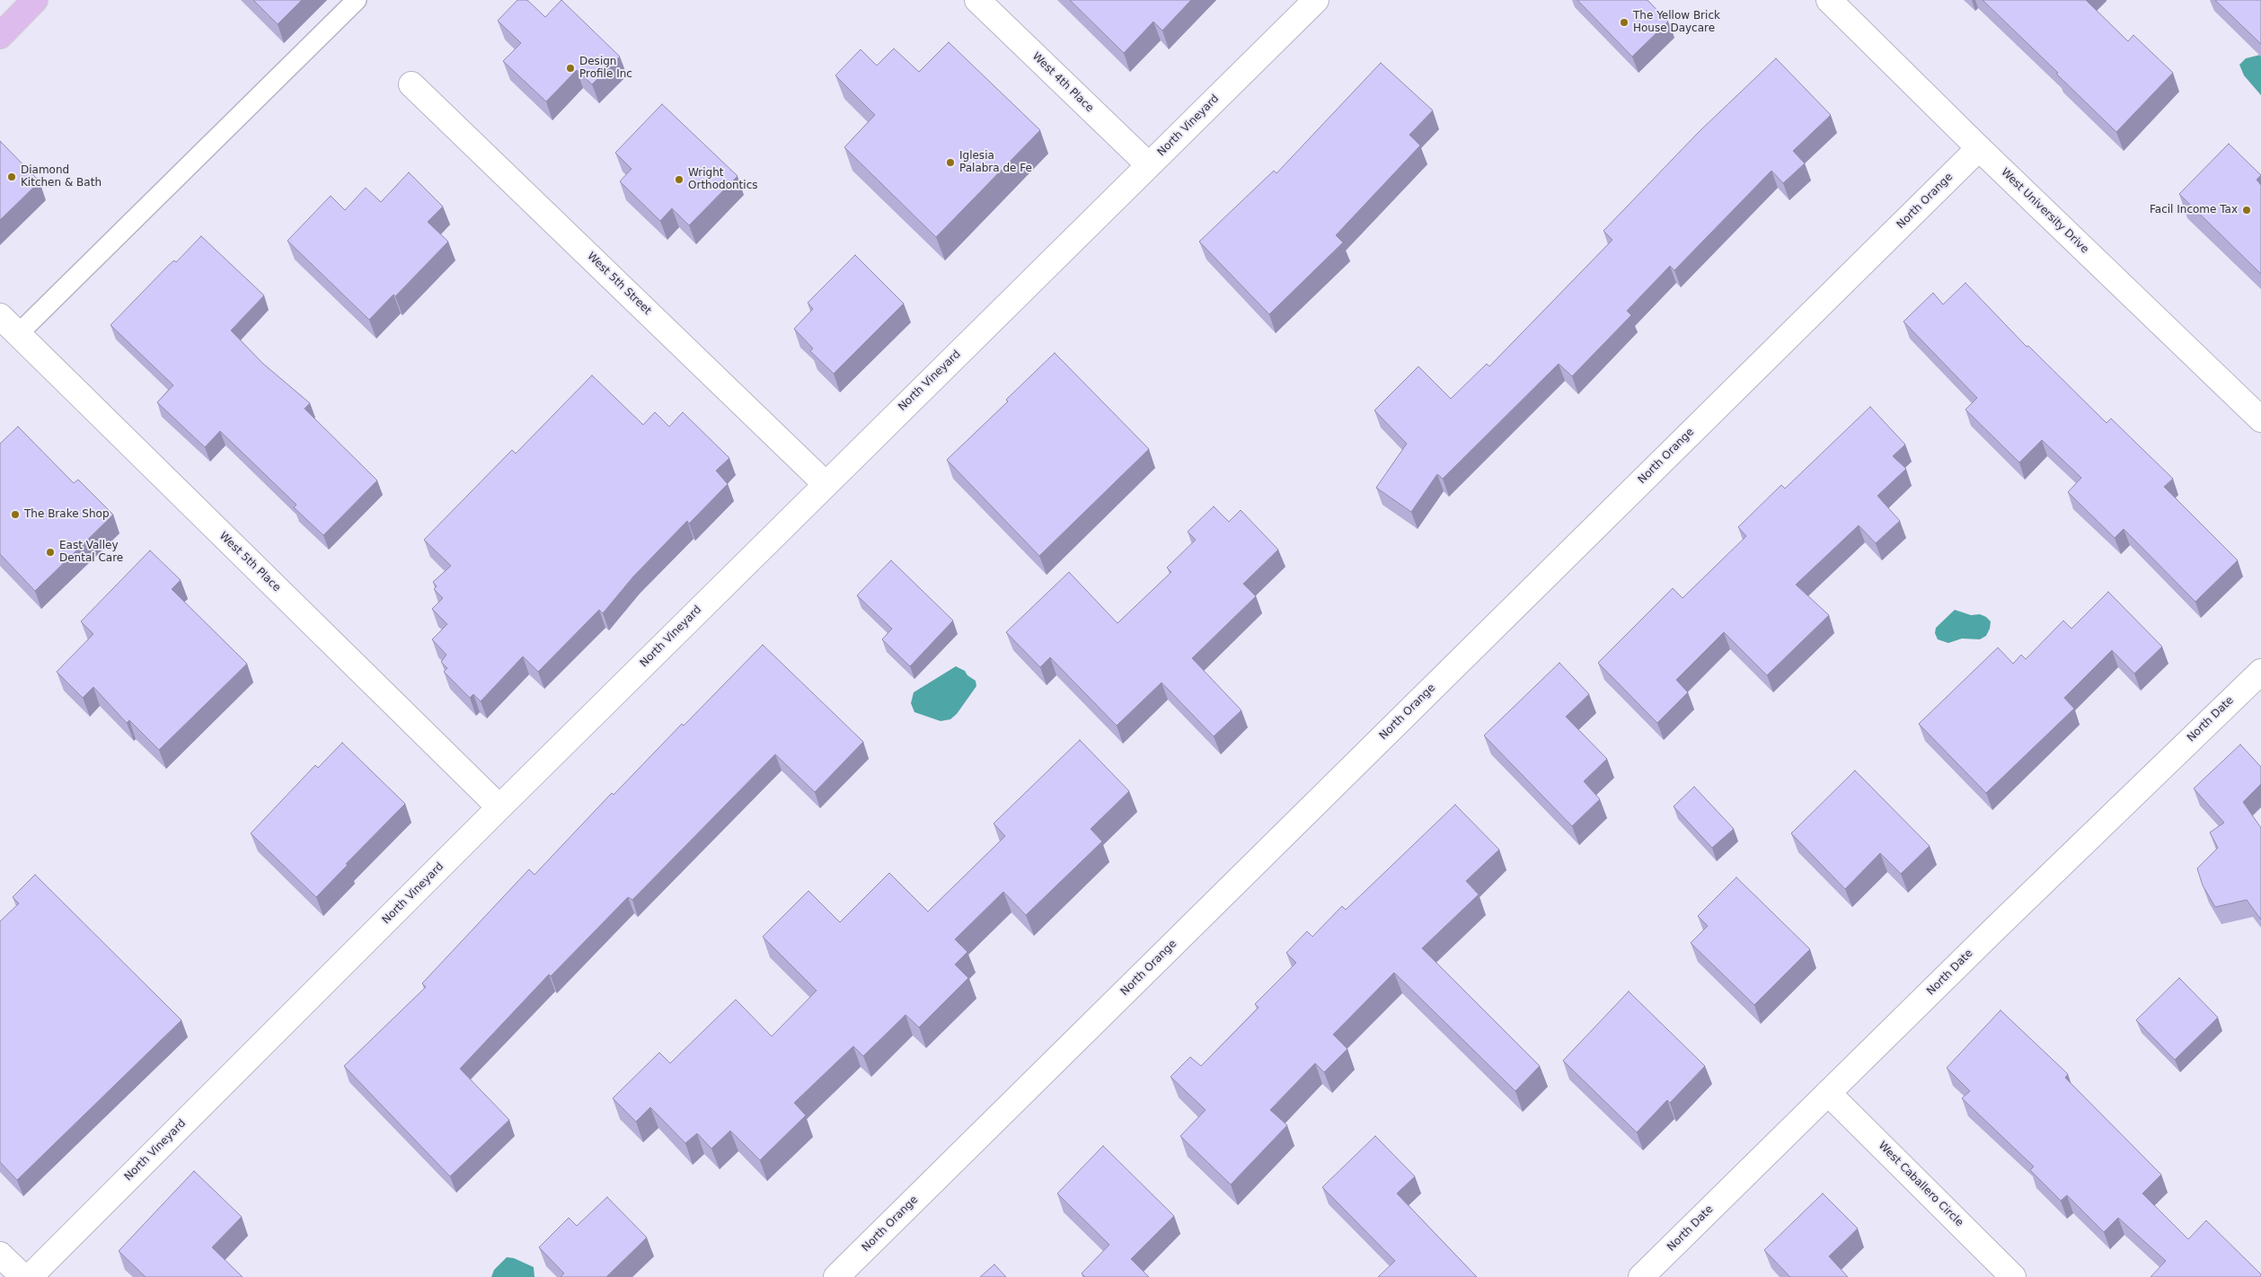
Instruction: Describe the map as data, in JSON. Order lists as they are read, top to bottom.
{
  "streets": {
    "street": [
      "West 4th Place",
      "North Vineyard",
      "North Orange",
      "West University Drive",
      "West 5th Street",
      "West 5th Place",
      "North Date",
      "West Caballero Circle"
    ]
  },
  "crossings": [
    ["West 4th Place", "North Vineyard"],
    ["North Vineyard", "West 5th Street"],
    ["North Vineyard", "West 5th Place"],
    ["North Orange", "West University Drive"],
    ["North Date", "West Caballero Circle"]
  ],
  "places": [
    "The Yellow Brick House Daycare",
    "Design Profile Inc",
    "Iglesia Palabra de Fe",
    "Diamond Kitchen & Bath",
    "Wright Orthodontics",
    "Facil Income Tax",
    "The Brake Shop",
    "East Valley Dental Care"
  ]
}
